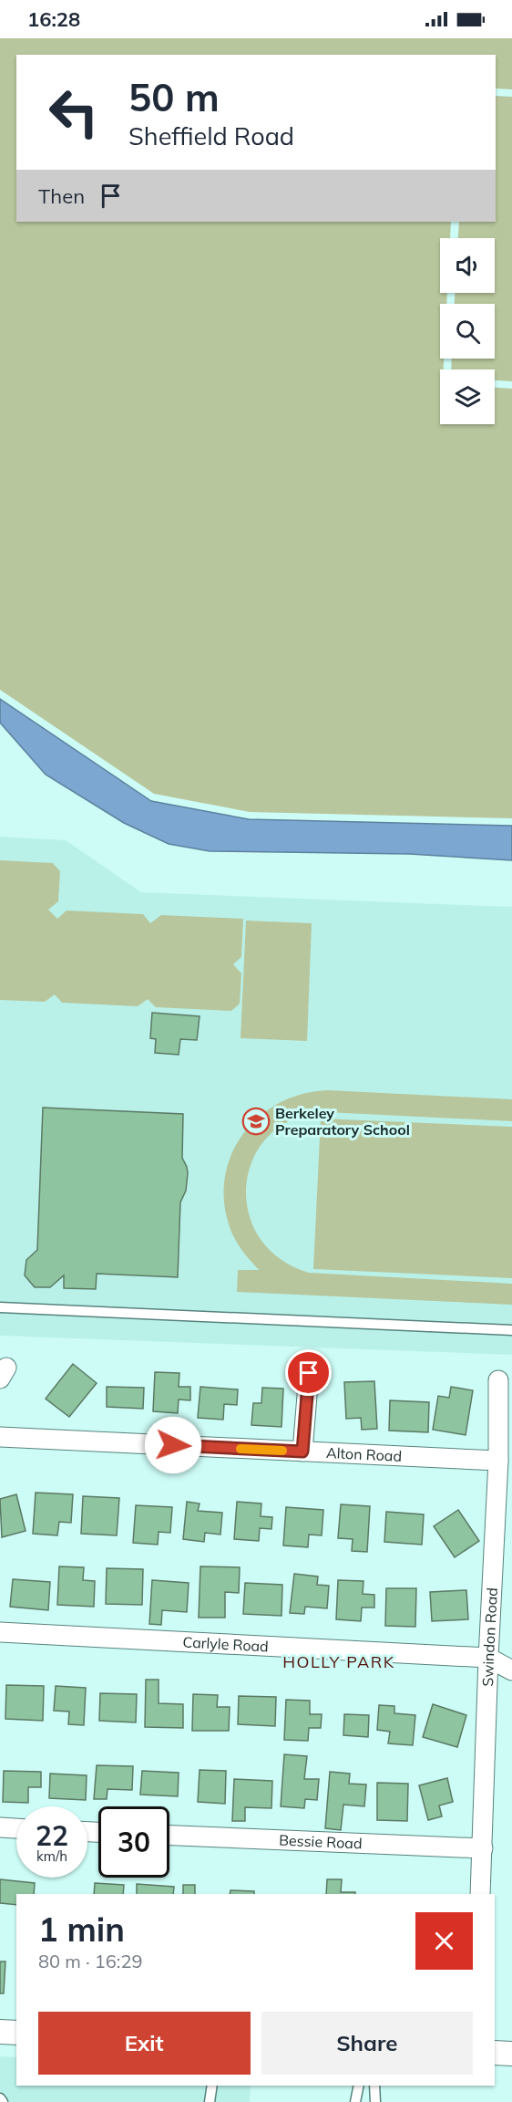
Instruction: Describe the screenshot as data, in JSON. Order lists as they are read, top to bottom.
{
  "streets": {
    "street": [
      "Alton Road",
      "Swindon Road",
      "Carlyle Road",
      "Bessie Road"
    ]
  },
  "crossings": [
    ["Alton Road", "Swindon Road"],
    ["Swindon Road", "Carlyle Road"],
    ["Swindon Road", "Bessie Road"]
  ],
  "districts": ["HOLLY PARK"],
  "places": {
    "school or university": ["Berkeley Preparatory School"]
  },
  "page": {
    "status": "16:28",
    "turn": ["50 m", "Sheffield Road"],
    "then": "Then",
    "speed": "22 km/h",
    "limit": "30",
    "heading": ["1 min", "80 m · 16:29"],
    "buttons": ["Exit", "Share"]
  }
}
